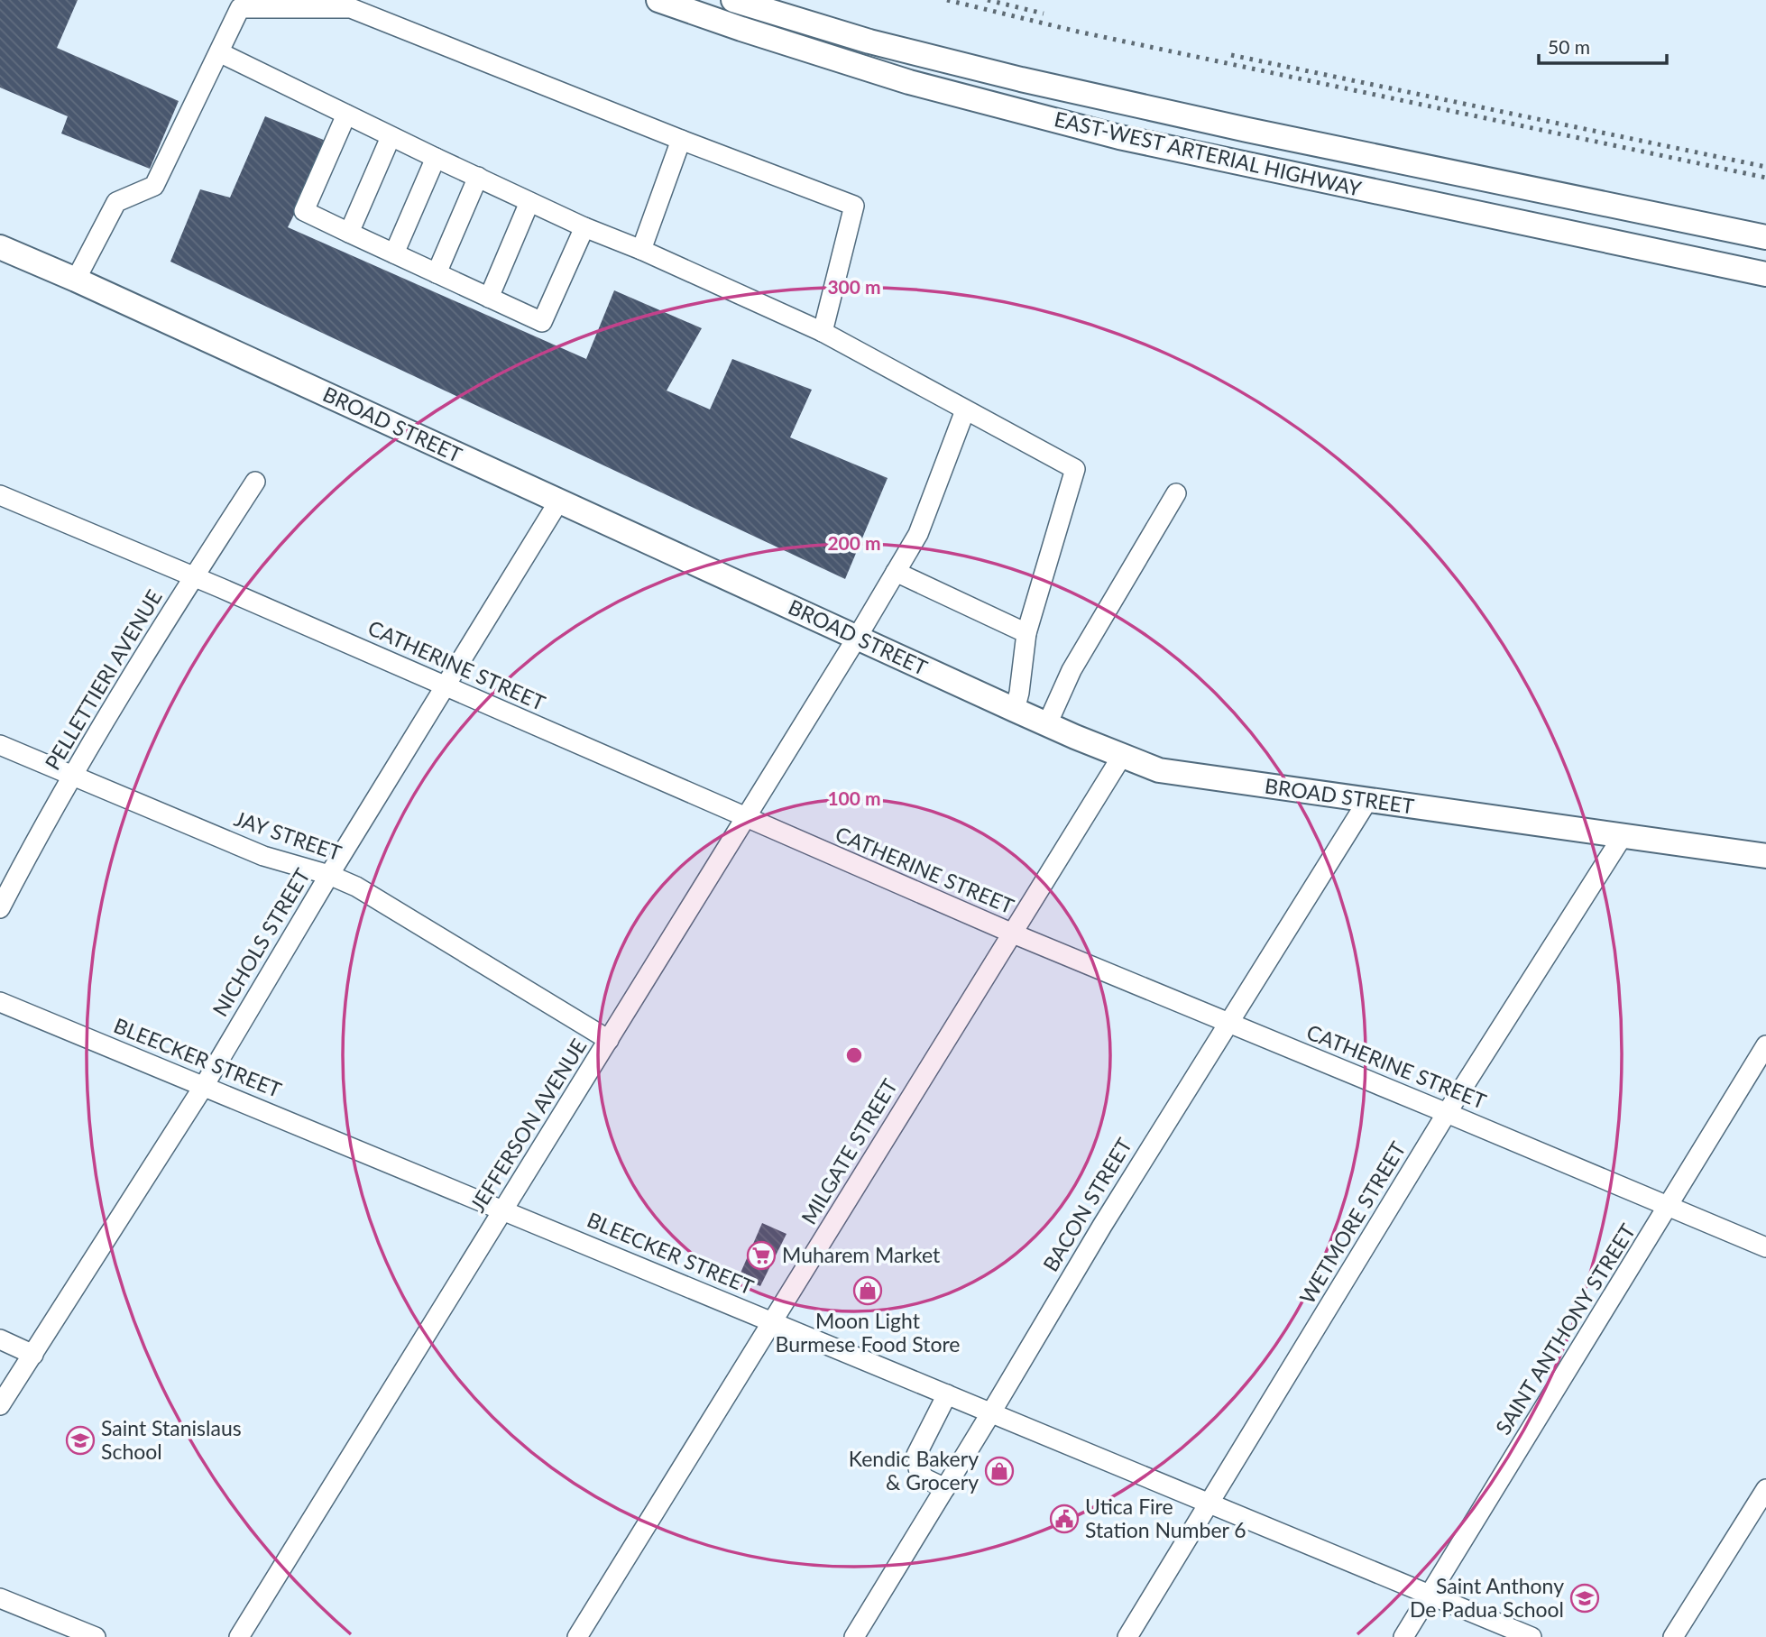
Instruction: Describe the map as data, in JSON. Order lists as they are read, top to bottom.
{
  "streets": {
    "main road": ["EAST-WEST ARTERIAL HIGHWAY", "BROAD STREET"],
    "street": [
      "CATHERINE STREET",
      "PELLETTIERI AVENUE",
      "JAY STREET",
      "NICHOLS STREET",
      "BLEECKER STREET",
      "JEFFERSON AVENUE",
      "MILGATE STREET",
      "BACON STREET",
      "WETMORE STREET",
      "SAINT ANTHONY STREET"
    ]
  },
  "crossings": [
    ["BROAD STREET", "NICHOLS STREET"],
    ["BROAD STREET", "JEFFERSON AVENUE"],
    ["BROAD STREET", "MILGATE STREET"],
    ["BROAD STREET", "BACON STREET"],
    ["BROAD STREET", "WETMORE STREET"],
    ["CATHERINE STREET", "PELLETTIERI AVENUE"],
    ["CATHERINE STREET", "NICHOLS STREET"],
    ["CATHERINE STREET", "JEFFERSON AVENUE"],
    ["CATHERINE STREET", "MILGATE STREET"],
    ["CATHERINE STREET", "BACON STREET"],
    ["CATHERINE STREET", "WETMORE STREET"],
    ["CATHERINE STREET", "SAINT ANTHONY STREET"],
    ["PELLETTIERI AVENUE", "JAY STREET"],
    ["JAY STREET", "NICHOLS STREET"],
    ["JAY STREET", "JEFFERSON AVENUE"],
    ["NICHOLS STREET", "BLEECKER STREET"],
    ["BLEECKER STREET", "JEFFERSON AVENUE"],
    ["BLEECKER STREET", "MILGATE STREET"],
    ["BLEECKER STREET", "BACON STREET"],
    ["BLEECKER STREET", "WETMORE STREET"],
    ["BLEECKER STREET", "SAINT ANTHONY STREET"]
  ],
  "places": {
    "supermarket": ["Muharem Market"],
    "shop": ["Moon Light Burmese Food Store", "Kendic Bakery & Grocery"],
    "school or university": ["Saint Stanislaus School", "Saint Anthony De Padua School"],
    "public building": ["Utica Fire Station Number 6"]
  },
  "scale_bar": "50 m",
  "rings": ["300 m", "200 m", "100 m"]
}
